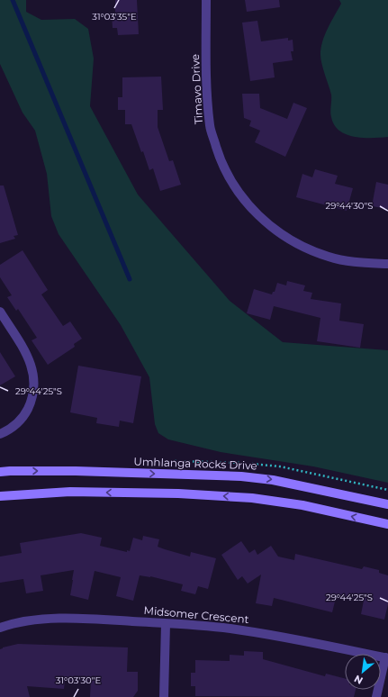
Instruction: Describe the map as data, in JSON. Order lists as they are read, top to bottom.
{
  "streets": {
    "main road": ["Umhlanga Rocks Drive"],
    "street": ["Timavo Drive", "Midsomer Crescent"]
  },
  "north": "bottom left",
  "coordinates": [
    "31°03'35\"E",
    "29°44'30\"S",
    "29°44'25\"S",
    "31°03'30\"E"
  ]
}
